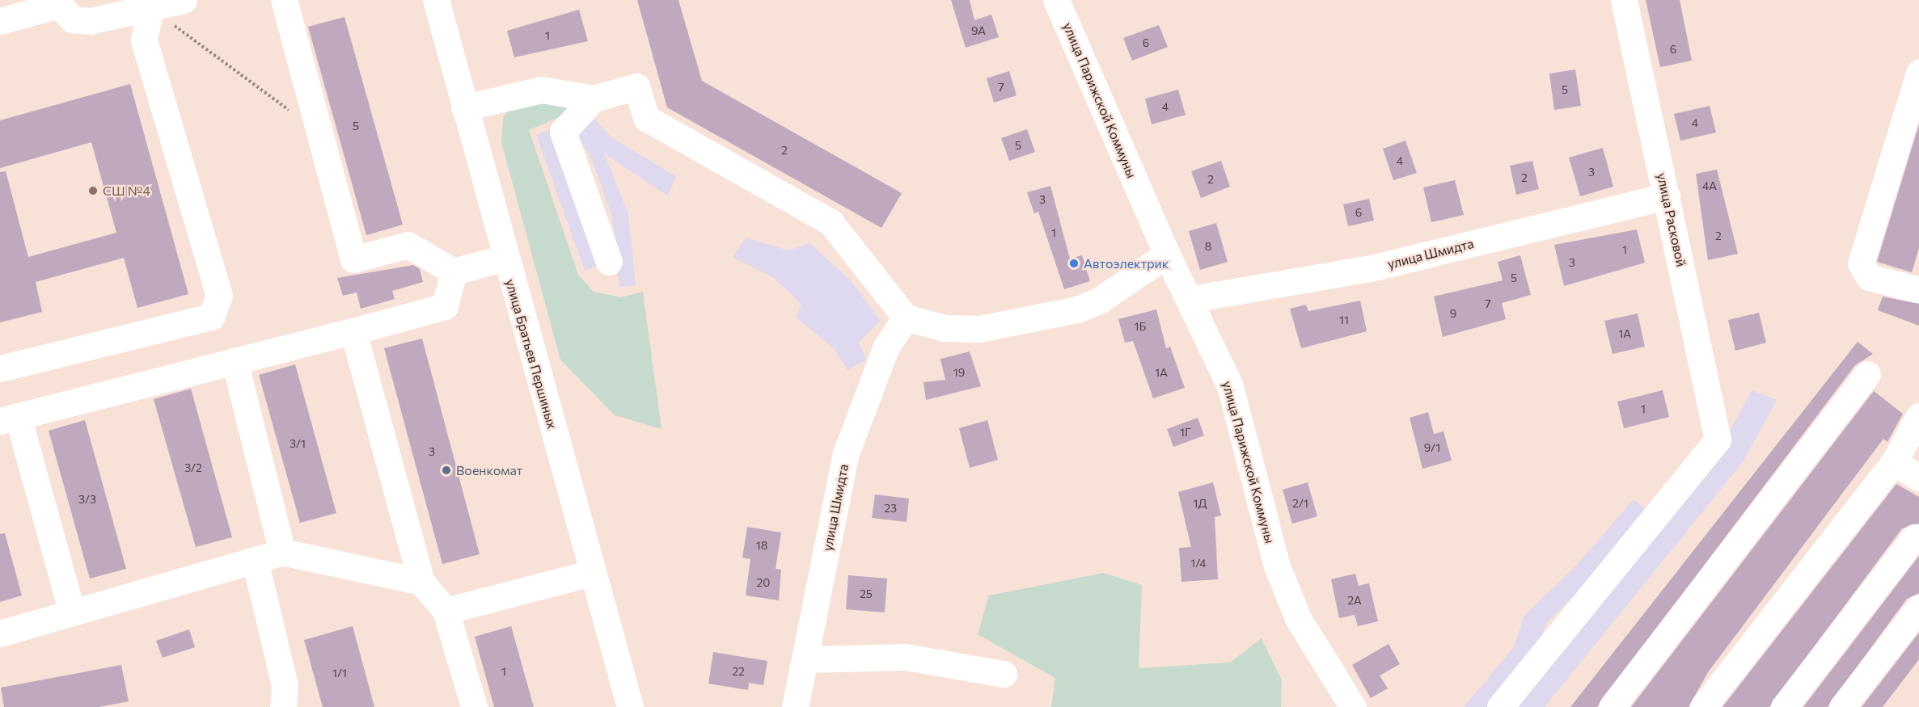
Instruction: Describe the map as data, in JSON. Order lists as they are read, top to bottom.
{
  "streets": {
    "street": [
      "улица Парижской Коммуны",
      "улица Расковой",
      "улица Шмидта",
      "улица Братьев Першиных"
    ]
  },
  "crossings": [
    ["улица Парижской Коммуны", "улица Шмидта"],
    ["улица Расковой", "улица Шмидта"]
  ],
  "places": ["СШ №4", "Автоэлектрик", "Военкомат"],
  "house_numbers": [
    "9А",
    "1",
    "6",
    "6",
    "7",
    "5",
    "4",
    "4",
    "5",
    "5",
    "2",
    "4",
    "3",
    "2",
    "2",
    "4А",
    "3",
    "6",
    "1",
    "2",
    "8",
    "1",
    "3",
    "5",
    "7",
    "9",
    "11",
    "1Б",
    "1А",
    "19",
    "1А",
    "1",
    "1Г",
    "3/1",
    "9/1",
    "3",
    "3/2",
    "3/3",
    "1Д",
    "2/1",
    "23",
    "18",
    "1/4",
    "20",
    "25",
    "2А",
    "1",
    "22",
    "1/1"
  ]
}
